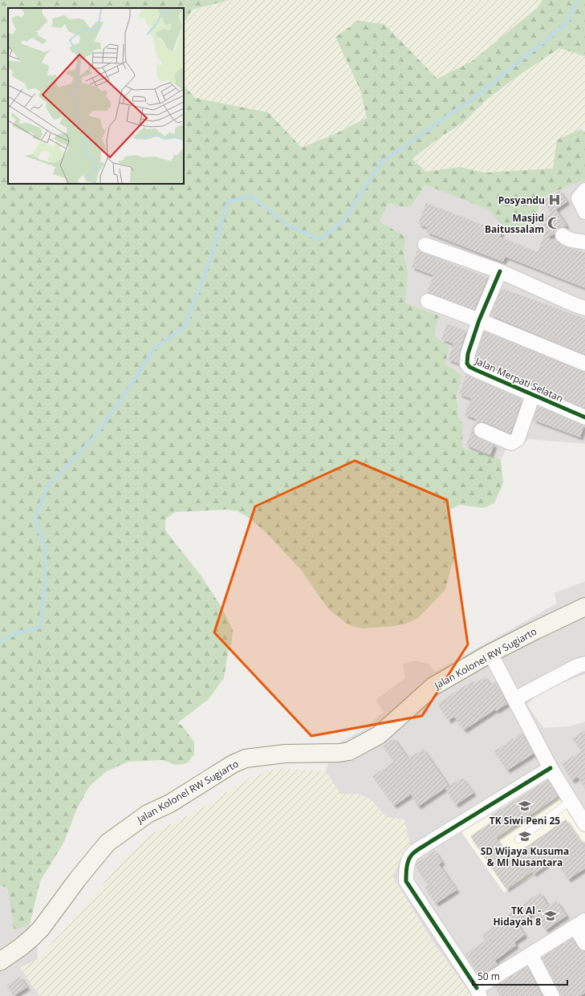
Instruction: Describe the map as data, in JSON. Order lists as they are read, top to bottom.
{
  "streets": {
    "main road": ["Jalan Kolonel RW Sugiarto"],
    "street": ["Jalan Merpati Selatan"]
  },
  "places": {
    "hospital": ["Posyandu"],
    "mosque": ["Masjid Baitussalam"],
    "school or university": ["TK Siwi Peni 25", "SD Wijaya Kusuma & MI Nusantara", "TK Al - Hidayah 8"]
  },
  "scale_bar": "50 m"
}
